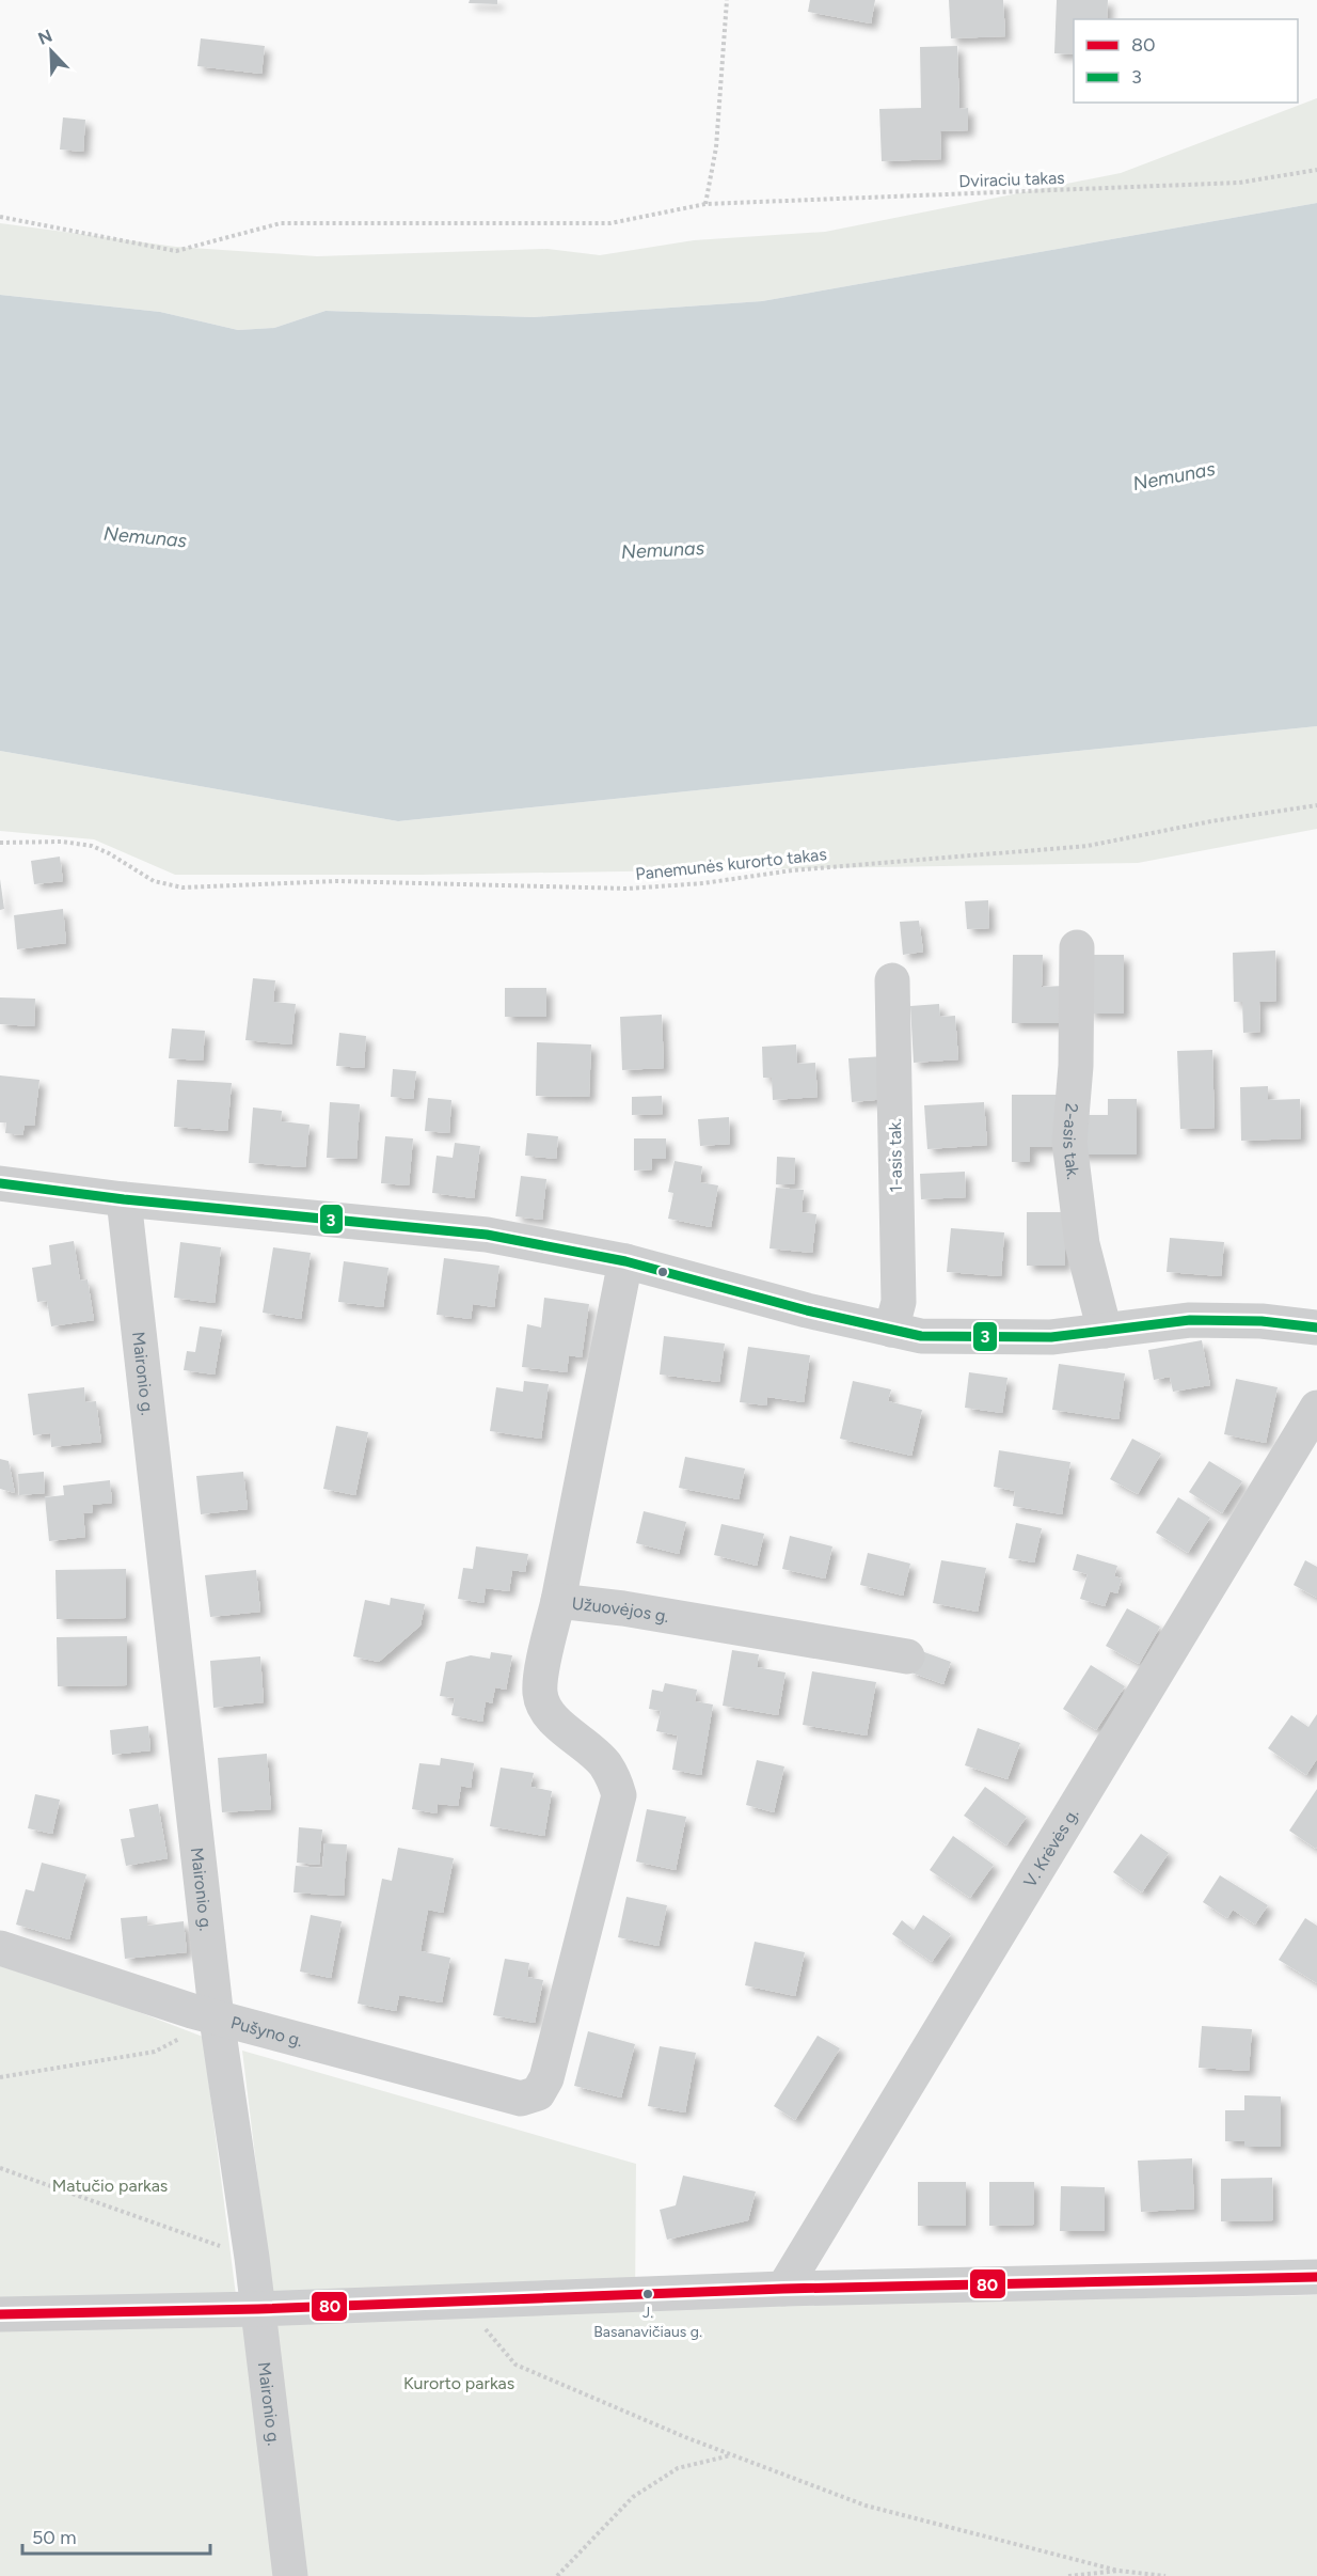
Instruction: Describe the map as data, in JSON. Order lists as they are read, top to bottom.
{
  "streets": {
    "street": [
      "2-asis tak.",
      "1-asis tak.",
      "Maironio g.",
      "Užuovėjos g.",
      "V. Krėvės g.",
      "Pušyno g."
    ],
    "path": ["Dviraciu takas", "Panemunės kurorto takas"]
  },
  "crossings": [
    ["Maironio g.", "Pušyno g."],
    ["Užuovėjos g.", "Pušyno g."]
  ],
  "water": ["Nemunas"],
  "parks": ["Matučio parkas", "Kurorto parkas"],
  "places": ["J. Basanavičiaus g."],
  "lines": ["transit line 3", "transit line 80"],
  "legend": ["80", "3"],
  "scale_bar": "50 m",
  "north": "top left"
}
